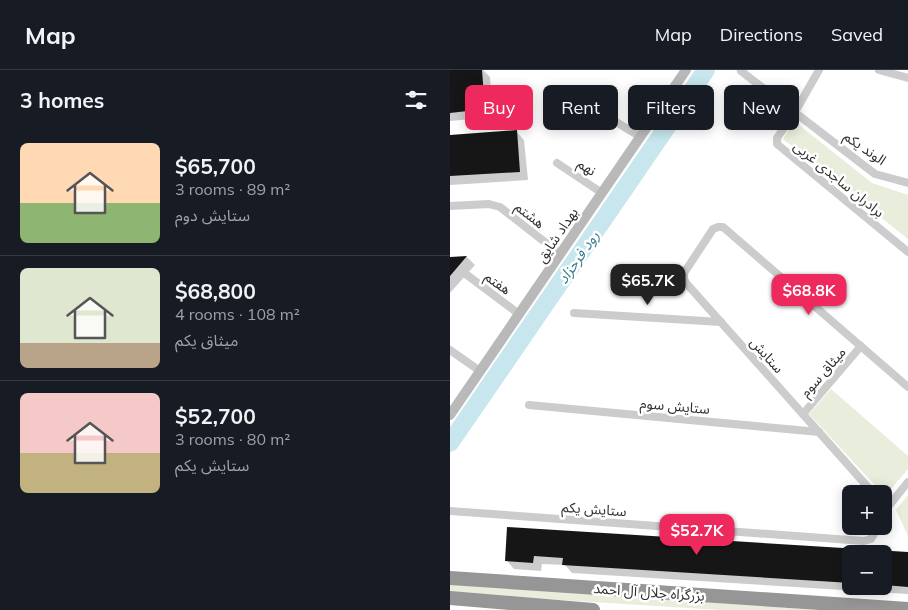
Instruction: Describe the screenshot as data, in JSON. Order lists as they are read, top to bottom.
{
  "streets": {
    "highway": ["بزرگراه جلال آل احمد"],
    "street": [
      "الوند یکم",
      "نهم",
      "برادران ساجدی غربی",
      "هشتم",
      "بهداد شایق",
      "هفتم",
      "ستایش",
      "میثاق سوم",
      "ستایش سوم",
      "ستایش یکم"
    ]
  },
  "crossings": [
    ["نهم", "بهداد شایق"],
    ["هشتم", "بهداد شایق"],
    ["بهداد شایق", "هفتم"],
    ["ستایش", "میثاق سوم"],
    ["ستایش", "ستایش سوم"]
  ],
  "water": ["رود فرحزاد"],
  "page": {
    "header": "Map",
    "nav": ["Map", "Directions", "Saved"],
    "heading": "3 homes",
    "chip": [
      "Buy",
      "Rent",
      "Filters",
      "New"
    ],
    "list": [
      {
        "name": "$65,700",
        "note": "3 rooms · 89 m² · ستایش دوم"
      },
      {
        "name": "$68,800",
        "note": "4 rooms · 108 m² · میثاق یکم"
      },
      {
        "name": "$52,700",
        "note": "3 rooms · 80 m² · ستایش یکم"
      }
    ],
    "price": ["$65.7K", "$68.8K", "$52.7K"],
    "map_buttons": ["+", "−"]
  }
}
